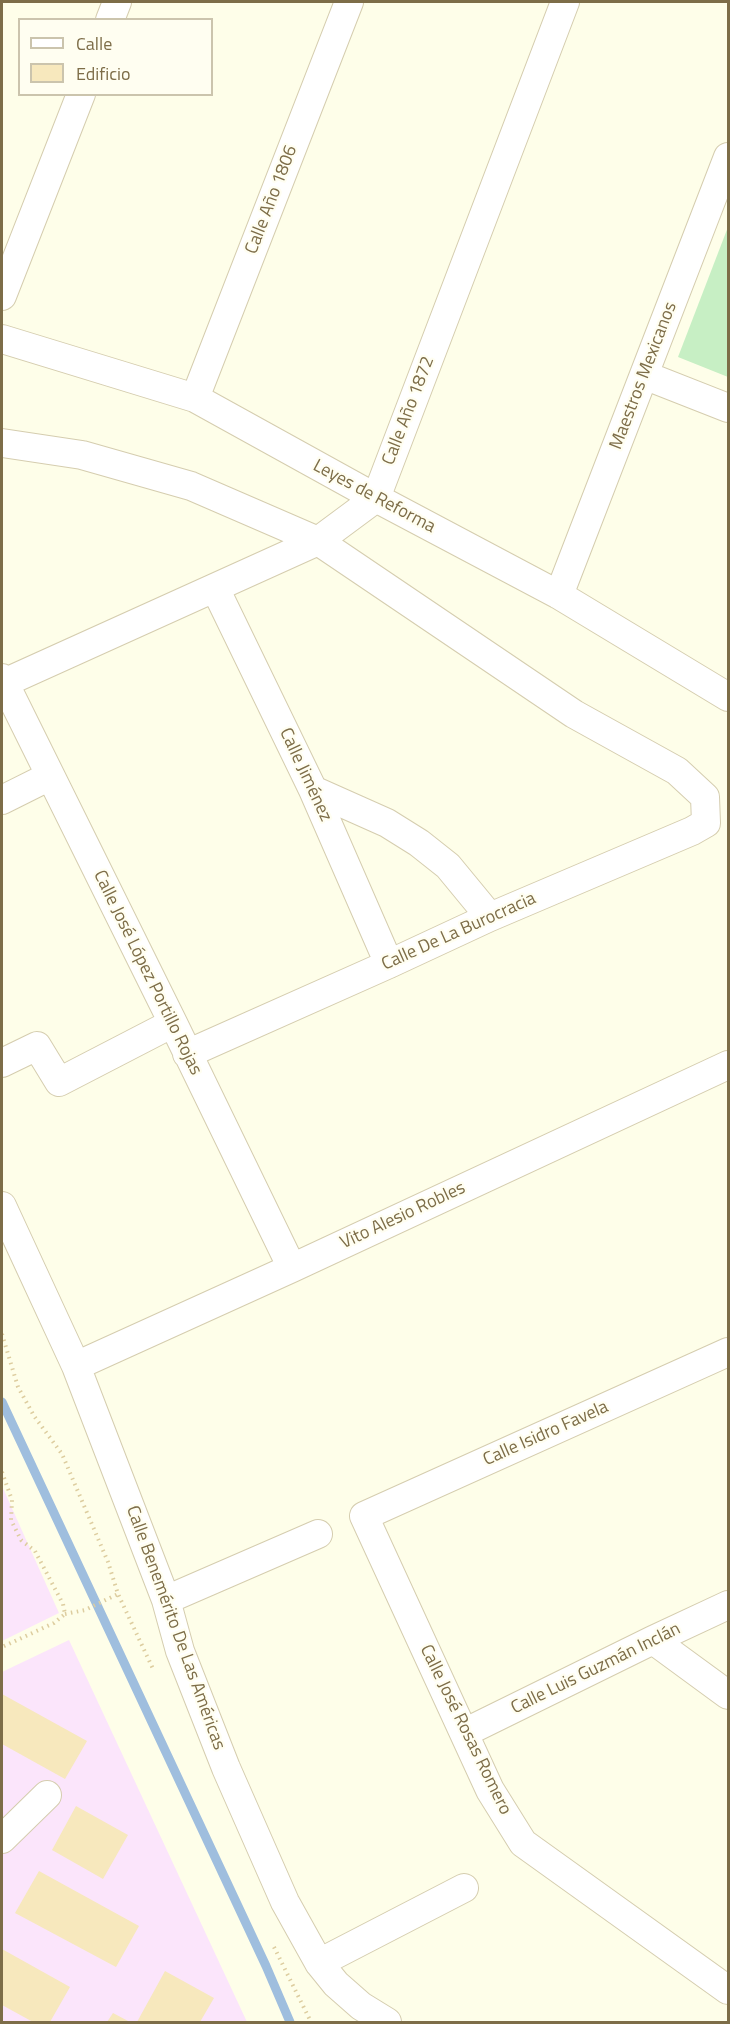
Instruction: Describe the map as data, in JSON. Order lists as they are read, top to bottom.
{
  "streets": {
    "street": [
      "Calle Año 1806",
      "Maestros Mexicanos",
      "Calle Año 1872",
      "Leyes de Reforma",
      "Calle Jiménez",
      "Calle De La Burocracia",
      "Calle José López Portillo Rojas",
      "Vito Alesio Robles",
      "Calle Isidro Favela",
      "Calle Benemérito De Las Américas",
      "Calle Luis Guzmán Inclán",
      "Calle José Rosas Romero"
    ]
  },
  "crossings": [
    ["Calle Año 1806", "Leyes de Reforma"],
    ["Maestros Mexicanos", "Leyes de Reforma"],
    ["Calle Año 1872", "Leyes de Reforma"],
    ["Calle Jiménez", "Calle De La Burocracia"],
    ["Calle De La Burocracia", "Calle José López Portillo Rojas"],
    ["Calle José López Portillo Rojas", "Vito Alesio Robles"],
    ["Vito Alesio Robles", "Calle Benemérito De Las Américas"],
    ["Calle Isidro Favela", "Calle José Rosas Romero"],
    ["Calle Luis Guzmán Inclán", "Calle José Rosas Romero"]
  ],
  "legend": ["Calle", "Edificio"]
}
